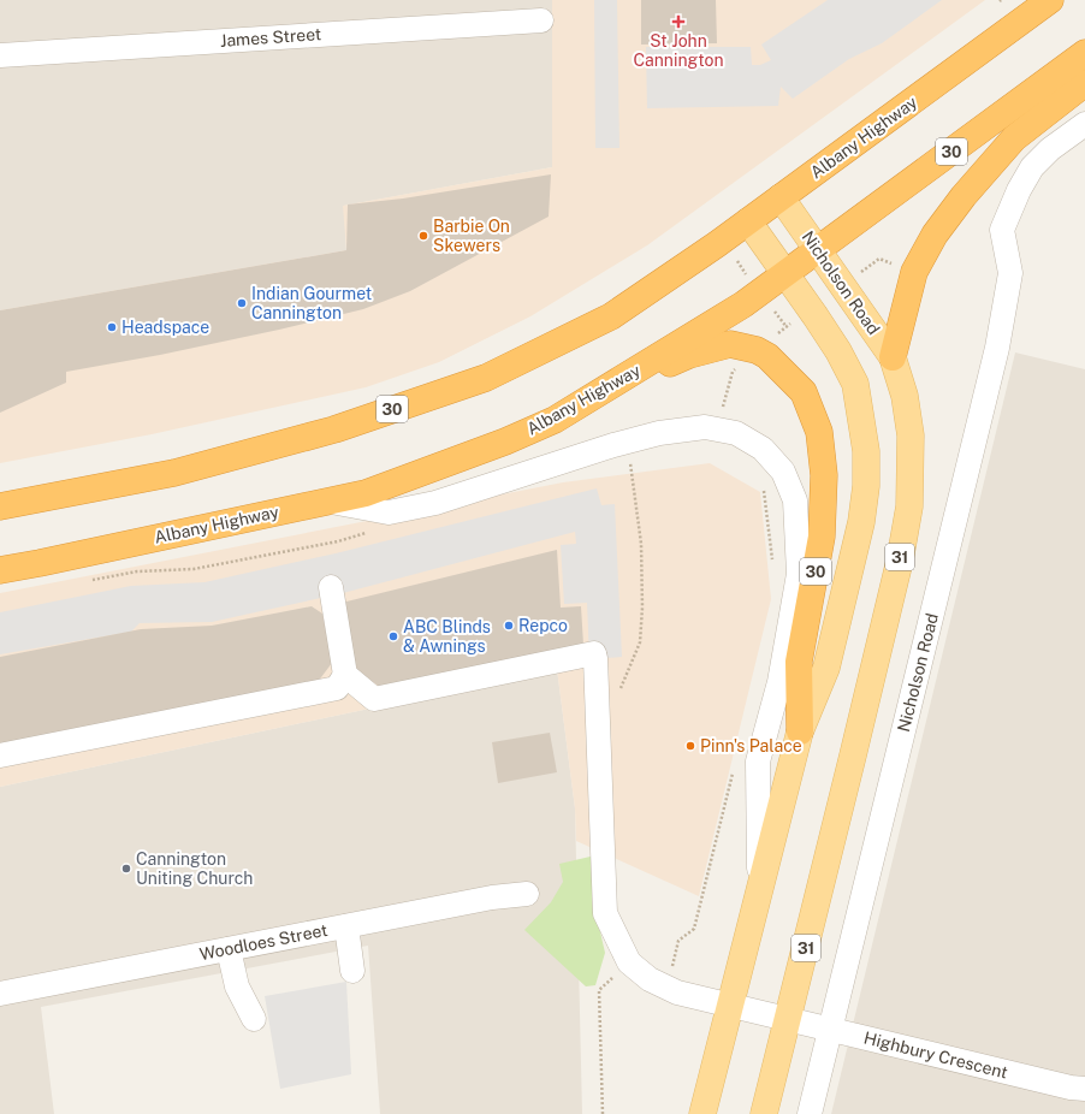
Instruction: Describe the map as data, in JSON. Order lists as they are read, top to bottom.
{
  "streets": {
    "highway": ["Albany Highway", "30"],
    "main road": ["Nicholson Road", "31"],
    "street": ["James Street", "Woodloes Street", "Highbury Crescent"]
  },
  "crossings": [
    ["Albany Highway", "30"],
    ["Albany Highway", "Nicholson Road"],
    ["30", "Nicholson Road"],
    ["Nicholson Road", "Highbury Crescent"]
  ],
  "places": {
    "health": ["St John Cannington"],
    "other": [
      "Barbie On Skewers",
      "Indian Gourmet Cannington",
      "Headspace",
      "Repco",
      "ABC Blinds & Awnings",
      "Pinn's Palace",
      "Cannington Uniting Church"
    ]
  }
}
